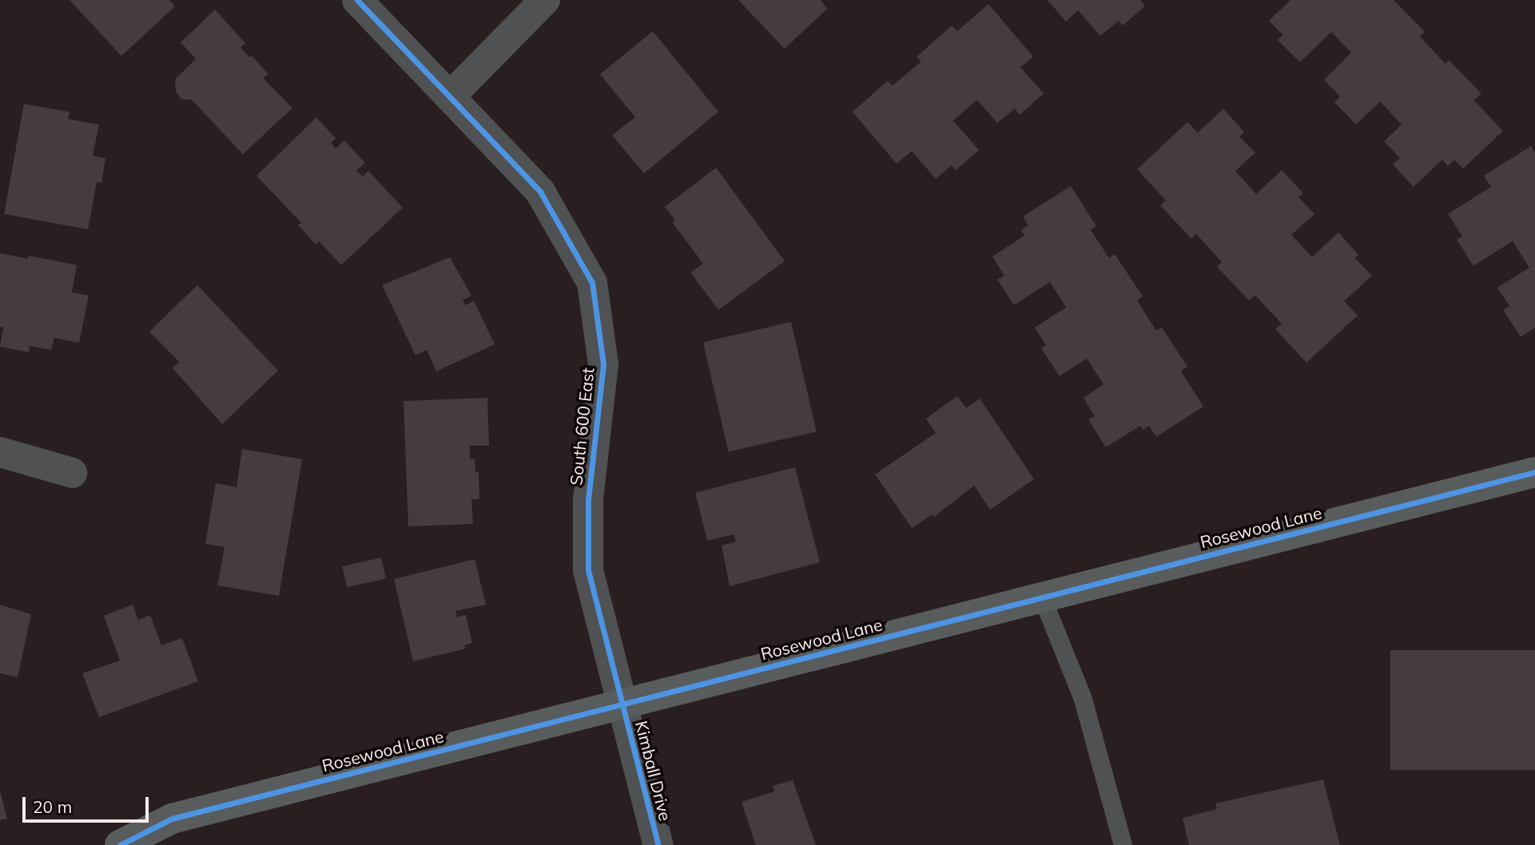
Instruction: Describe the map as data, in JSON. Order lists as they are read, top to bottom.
{
  "streets": {
    "street": ["South 600 East", "Rosewood Lane", "Kimball Drive"]
  },
  "crossings": [
    ["South 600 East", "Rosewood Lane"],
    ["South 600 East", "Kimball Drive"],
    ["Rosewood Lane", "Kimball Drive"]
  ],
  "scale_bar": "20 m"
}
